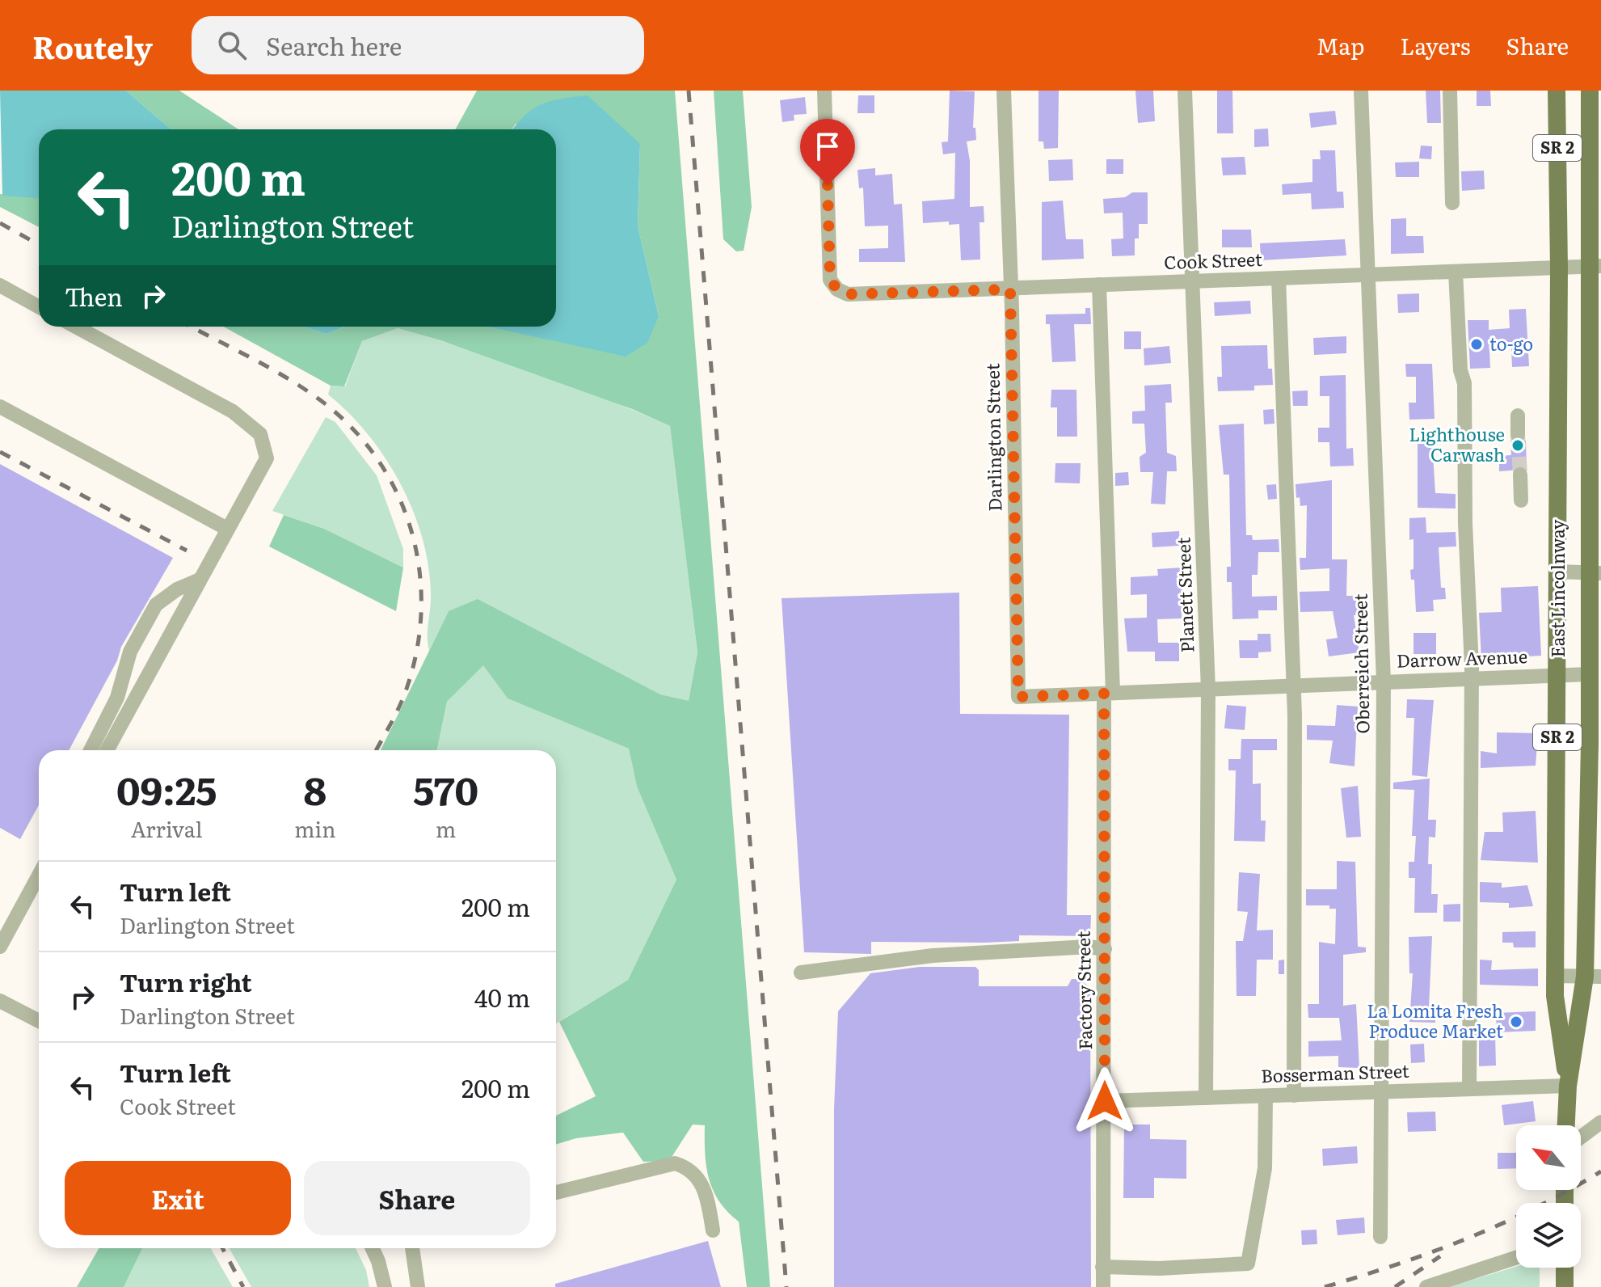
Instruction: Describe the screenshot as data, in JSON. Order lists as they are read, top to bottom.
{
  "streets": {
    "main road": ["SR 2", "East Lincolnway"],
    "street": [
      "Cook Street",
      "Darlington Street",
      "Planett Street",
      "Darrow Avenue",
      "Oberreich Street",
      "Factory Street",
      "Bosserman Street"
    ]
  },
  "crossings": [
    ["Cook Street", "Darlington Street"],
    ["Cook Street", "East Lincolnway"],
    ["Cook Street", "Planett Street"],
    ["Cook Street", "Oberreich Street"],
    ["Cook Street", "Factory Street"],
    ["Darlington Street", "Darrow Avenue"],
    ["Darlington Street", "Factory Street"],
    ["East Lincolnway", "Darrow Avenue"],
    ["East Lincolnway", "Bosserman Street"],
    ["Planett Street", "Darrow Avenue"],
    ["Planett Street", "Bosserman Street"],
    ["Darrow Avenue", "Oberreich Street"],
    ["Darrow Avenue", "Factory Street"],
    ["Oberreich Street", "Bosserman Street"],
    ["Factory Street", "Bosserman Street"]
  ],
  "places": ["to-go", "Lighthouse Carwash", "La Lomita Fresh Produce Market"],
  "north": "top left",
  "page": {
    "header": "Routely",
    "search": "Search here",
    "nav": ["Map", "Layers", "Share"],
    "turn": ["200 m", "Darlington Street"],
    "then": "Then",
    "eta": [
      "09:25",
      "Arrival",
      "8",
      "min",
      "570",
      "m"
    ],
    "list": [
      {
        "name": "Turn left",
        "note": "Darlington Street",
        "value": "200 m"
      },
      {
        "name": "Turn right",
        "note": "Darlington Street",
        "value": "40 m"
      },
      {
        "name": "Turn left",
        "note": "Cook Street",
        "value": "200 m"
      }
    ],
    "buttons": ["Exit", "Share"]
  }
}
